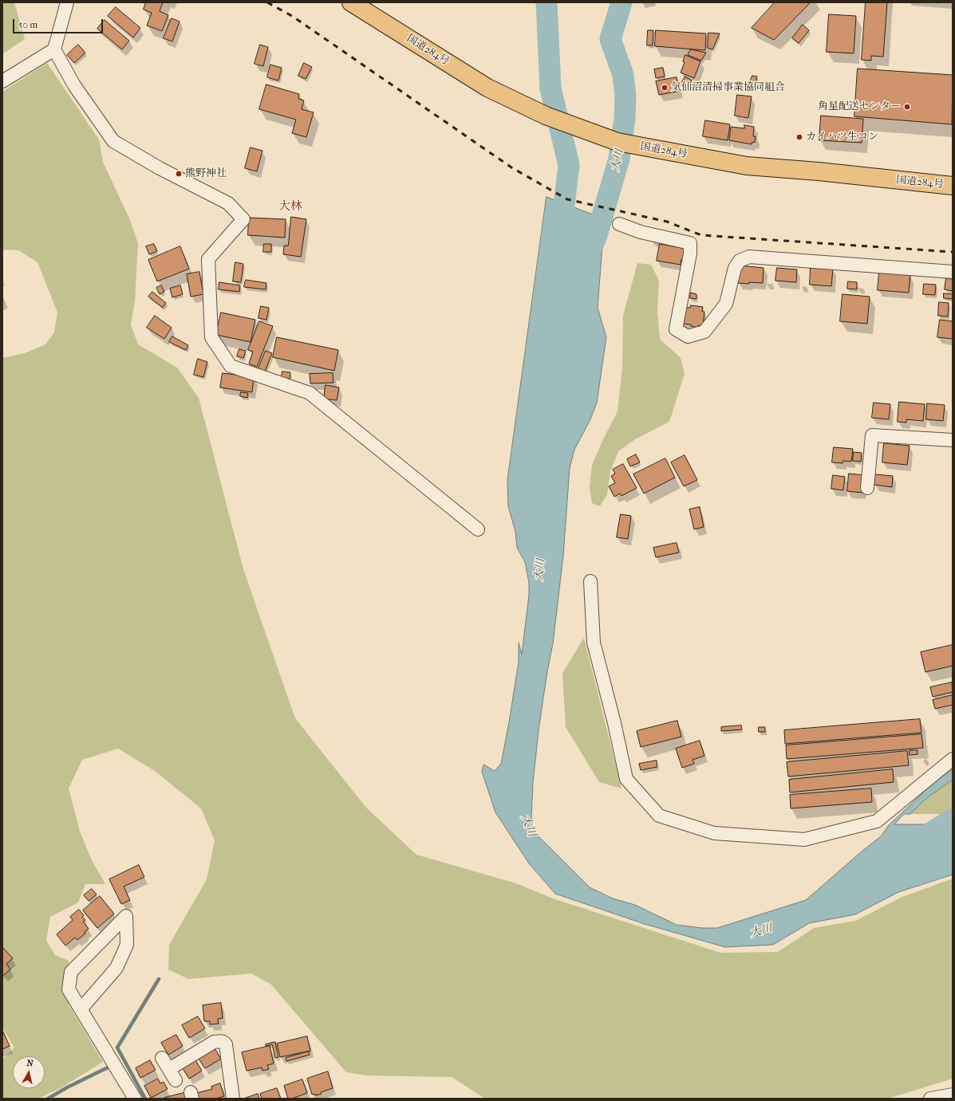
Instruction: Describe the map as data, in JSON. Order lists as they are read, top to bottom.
{
  "streets": {
    "highway": ["国道284号"]
  },
  "districts": ["大林"],
  "water": ["大川"],
  "places": [
    "気仙沼清掃事業協同組合",
    "角星配送センター",
    "カイハツ生コン",
    "熊野神社"
  ],
  "scale_bar": "50 m",
  "north": "top"
}
